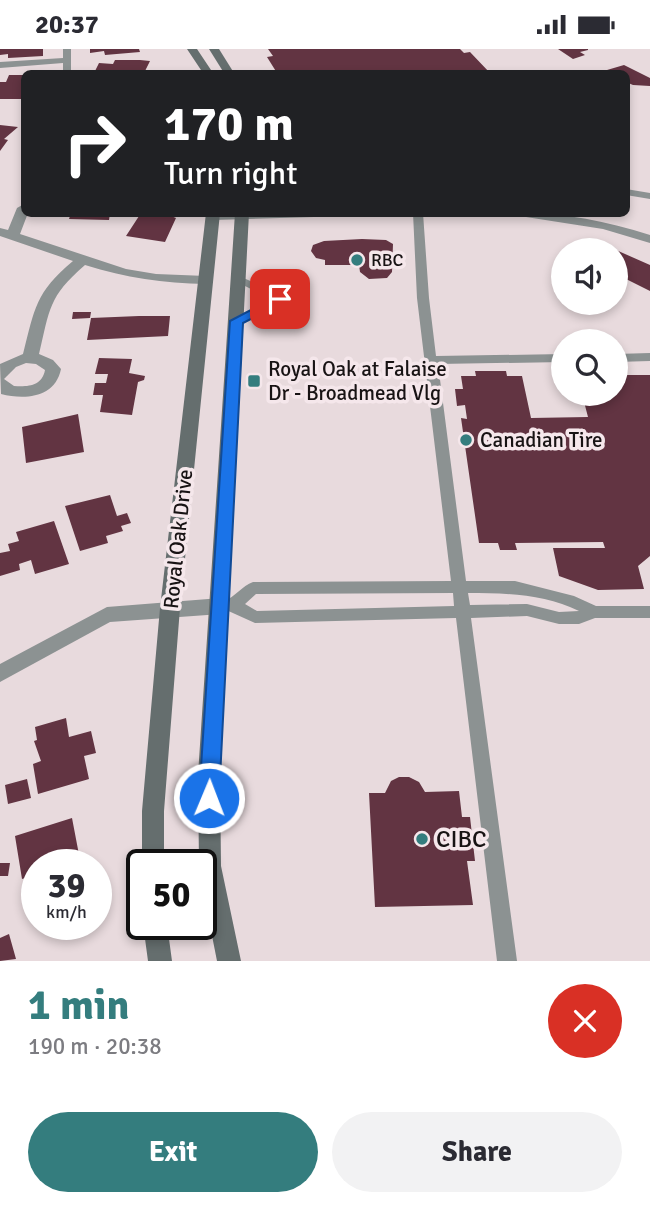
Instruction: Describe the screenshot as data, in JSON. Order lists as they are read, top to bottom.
{
  "streets": {
    "main road": ["Royal Oak Drive"]
  },
  "places": {
    "other": ["RBC", "Canadian Tire", "CIBC"],
    "transit": ["Royal Oak at Falaise Dr - Broadmead Vlg"]
  },
  "page": {
    "status": "20:37",
    "turn": ["170 m", "Turn right"],
    "speed": "39 km/h",
    "limit": "50",
    "heading": ["1 min", "190 m · 20:38"],
    "buttons": ["Exit", "Share"]
  }
}
